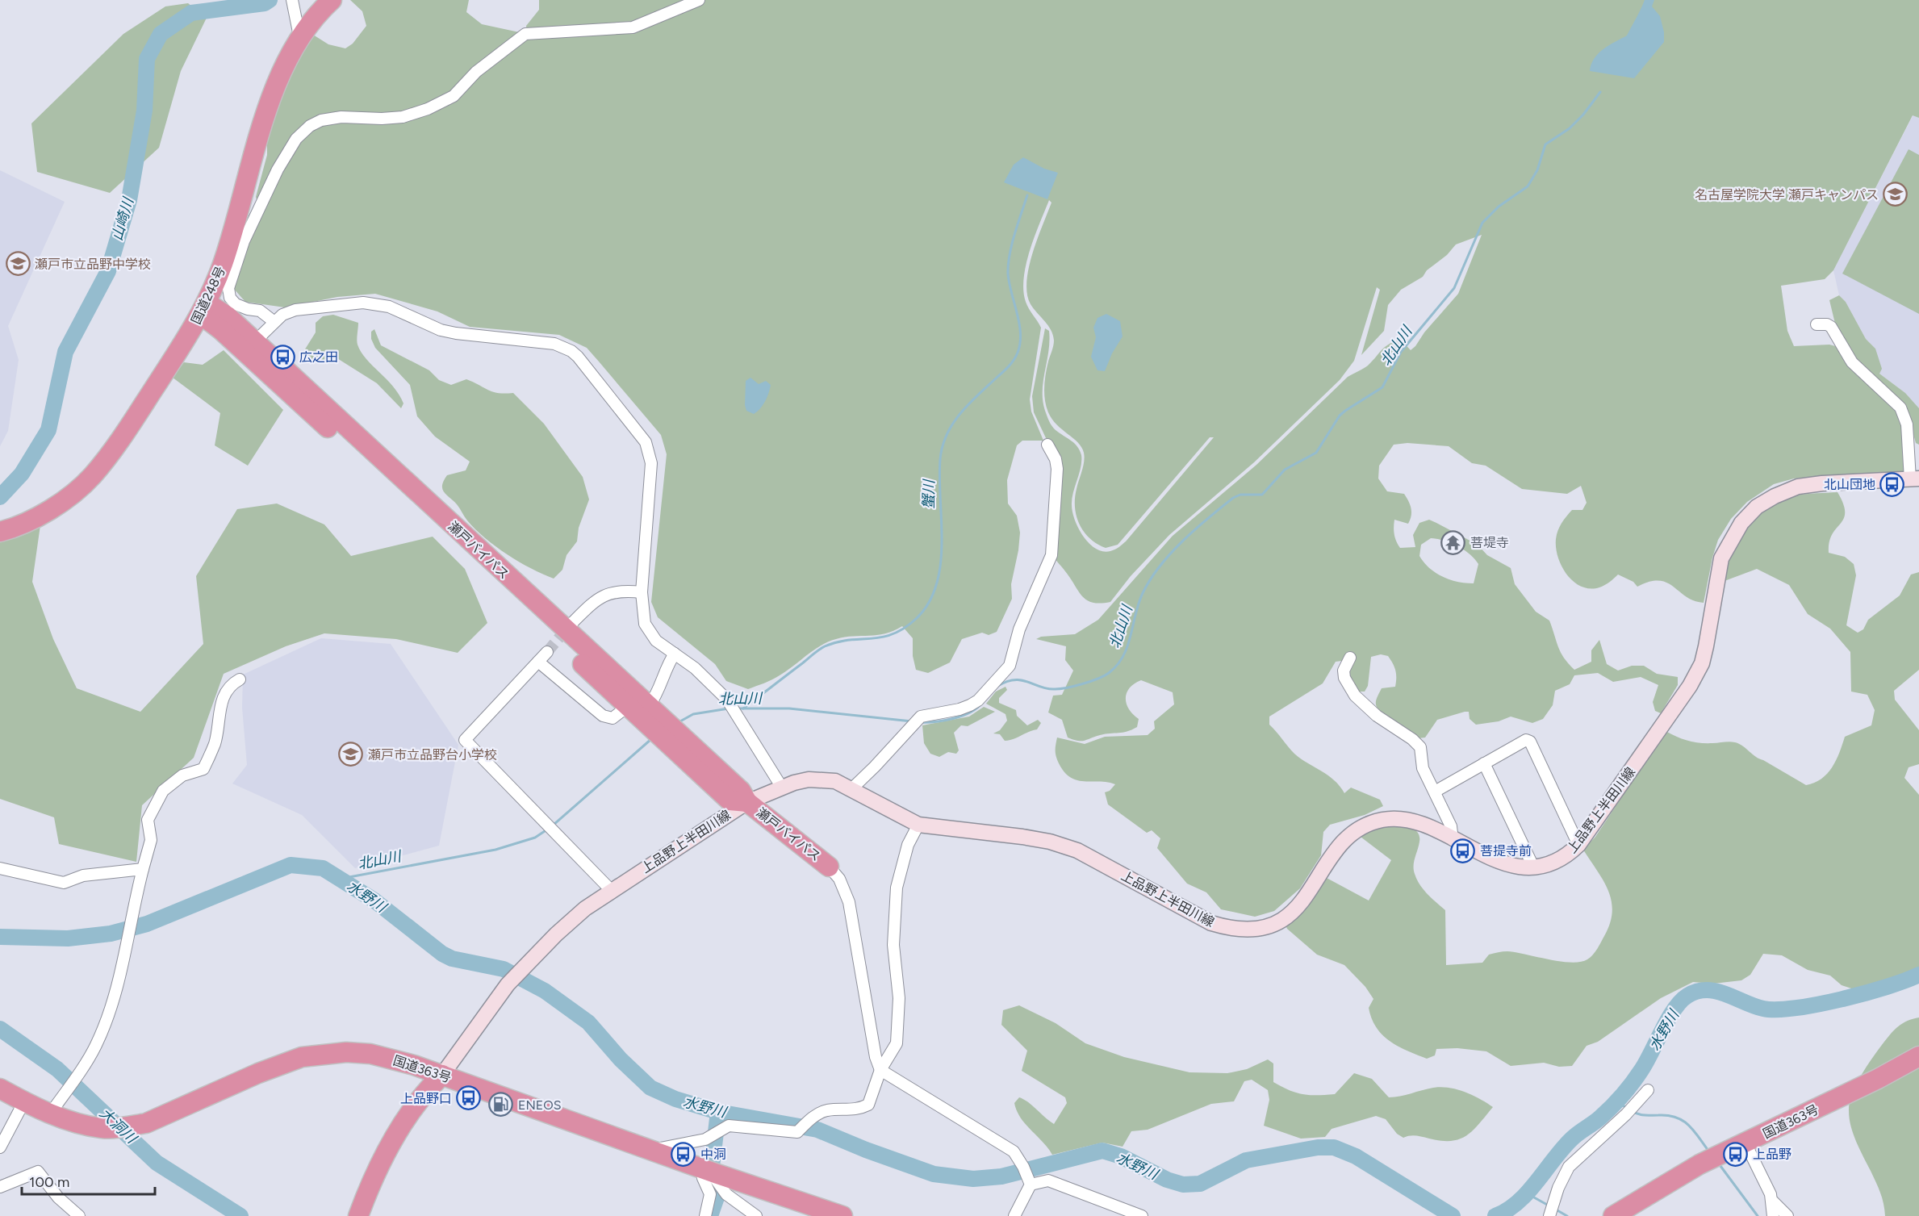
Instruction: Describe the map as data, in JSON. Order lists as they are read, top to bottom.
{
  "streets": {
    "highway": ["国道248号", "瀬戸バイパス", "国道363号"],
    "street": ["上品野上半田川線"]
  },
  "crossings": [
    ["国道248号", "瀬戸バイパス"],
    ["瀬戸バイパス", "上品野上半田川線"],
    ["上品野上半田川線", "国道363号"]
  ],
  "water": [
    "山崎川",
    "北山川",
    "蟹川",
    "水野川",
    "大洞川"
  ],
  "places": {
    "school or university": ["名古屋学院大学 瀬戸キャンパス", "瀬戸市立品野中学校", "瀬戸市立品野台小学校"],
    "bus stop": [
      "広之田",
      "北山団地",
      "菩提寺前",
      "上品野口",
      "中洞",
      "上品野"
    ],
    "temple": ["菩堤寺"],
    "fuel station": ["ENEOS"]
  },
  "scale_bar": "100 m"
}
